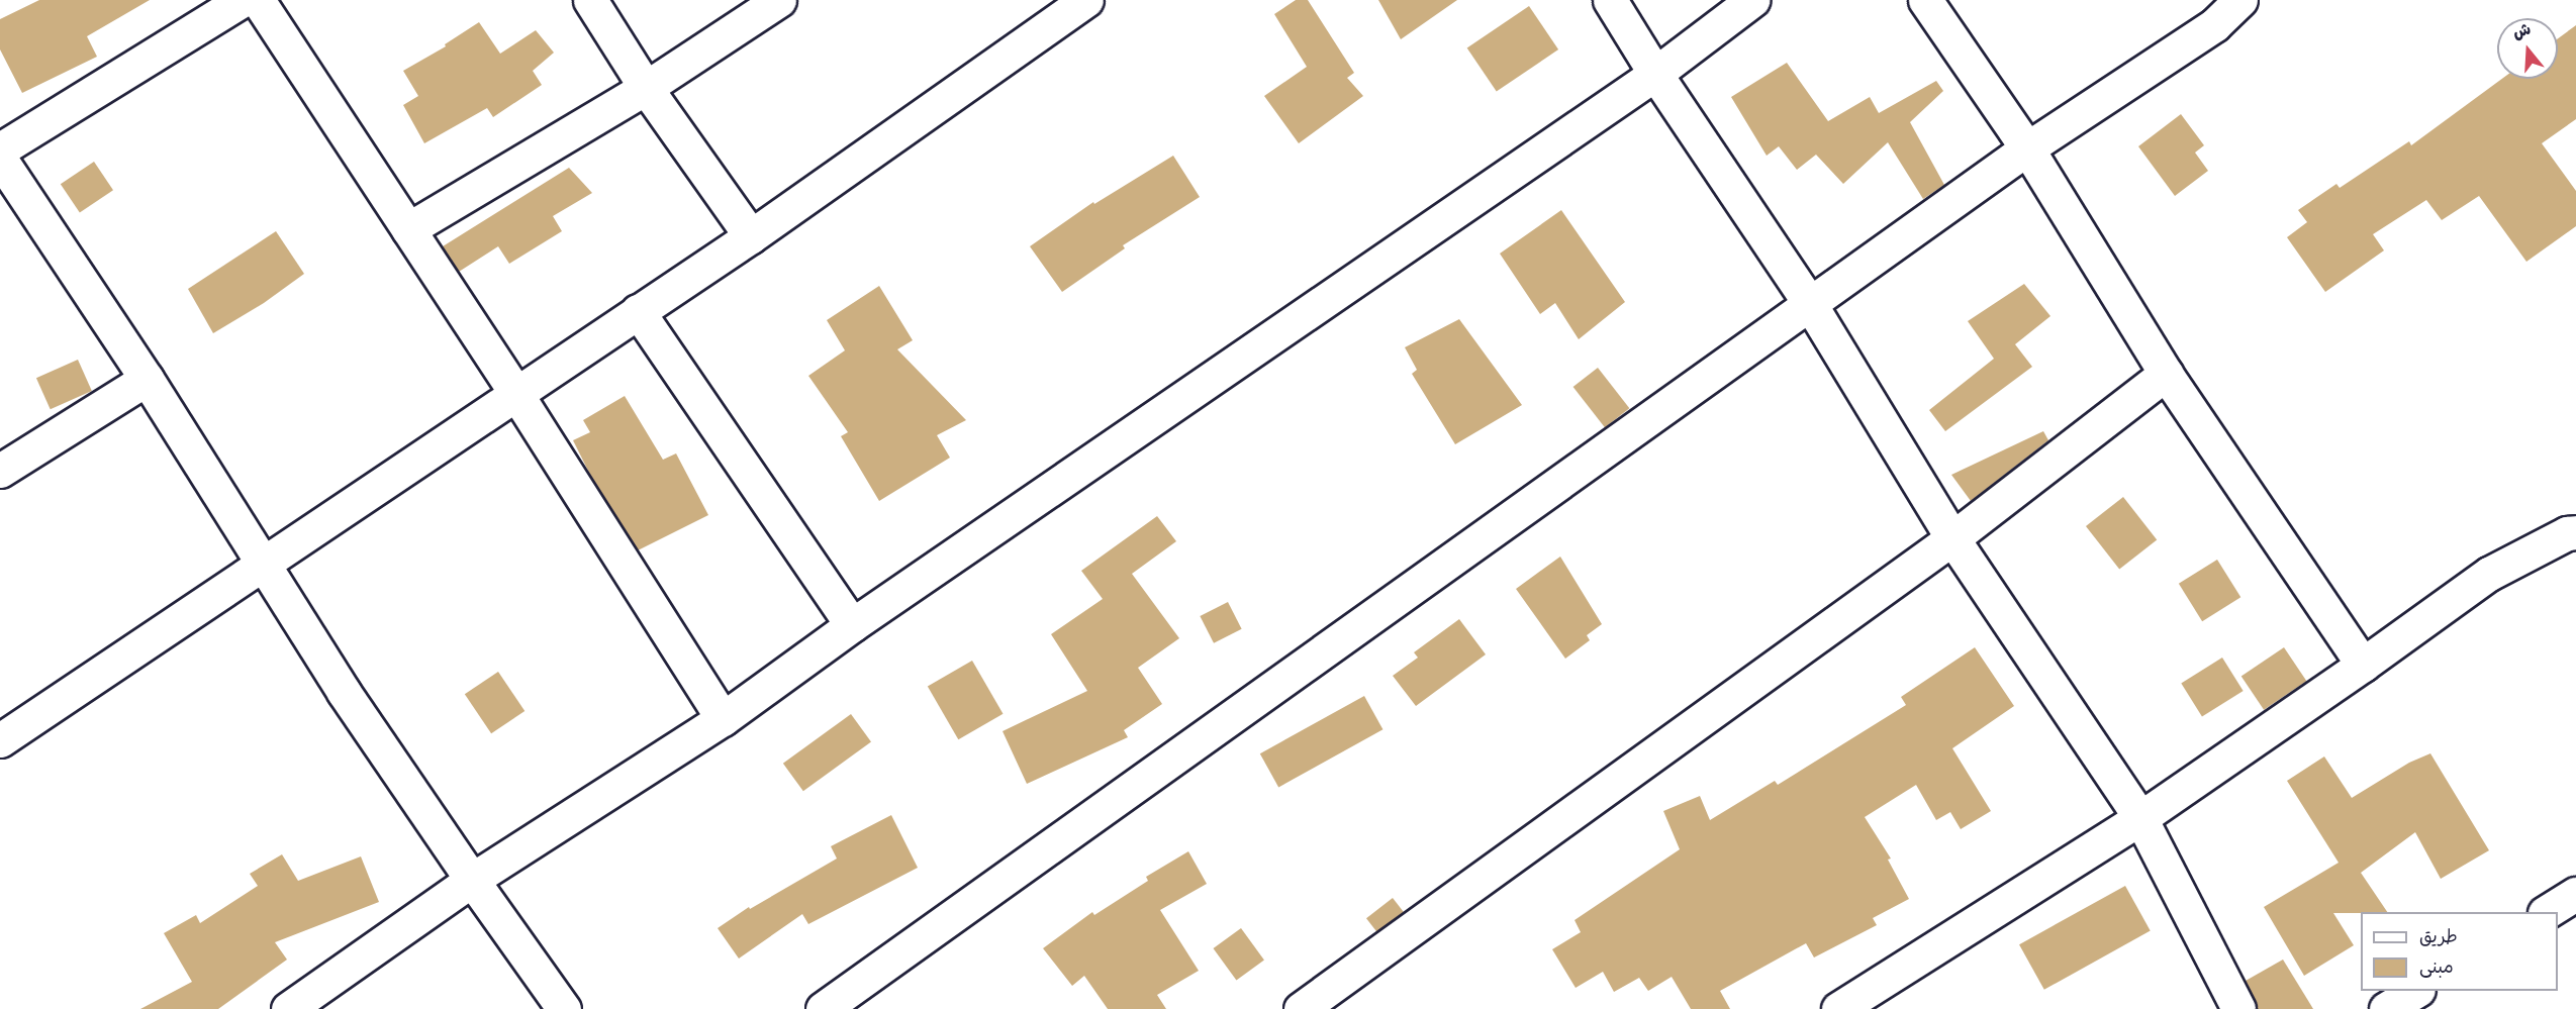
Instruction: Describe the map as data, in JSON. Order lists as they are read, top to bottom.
{
  "legend": ["طريق", "مبنى"],
  "north": "top"
}
